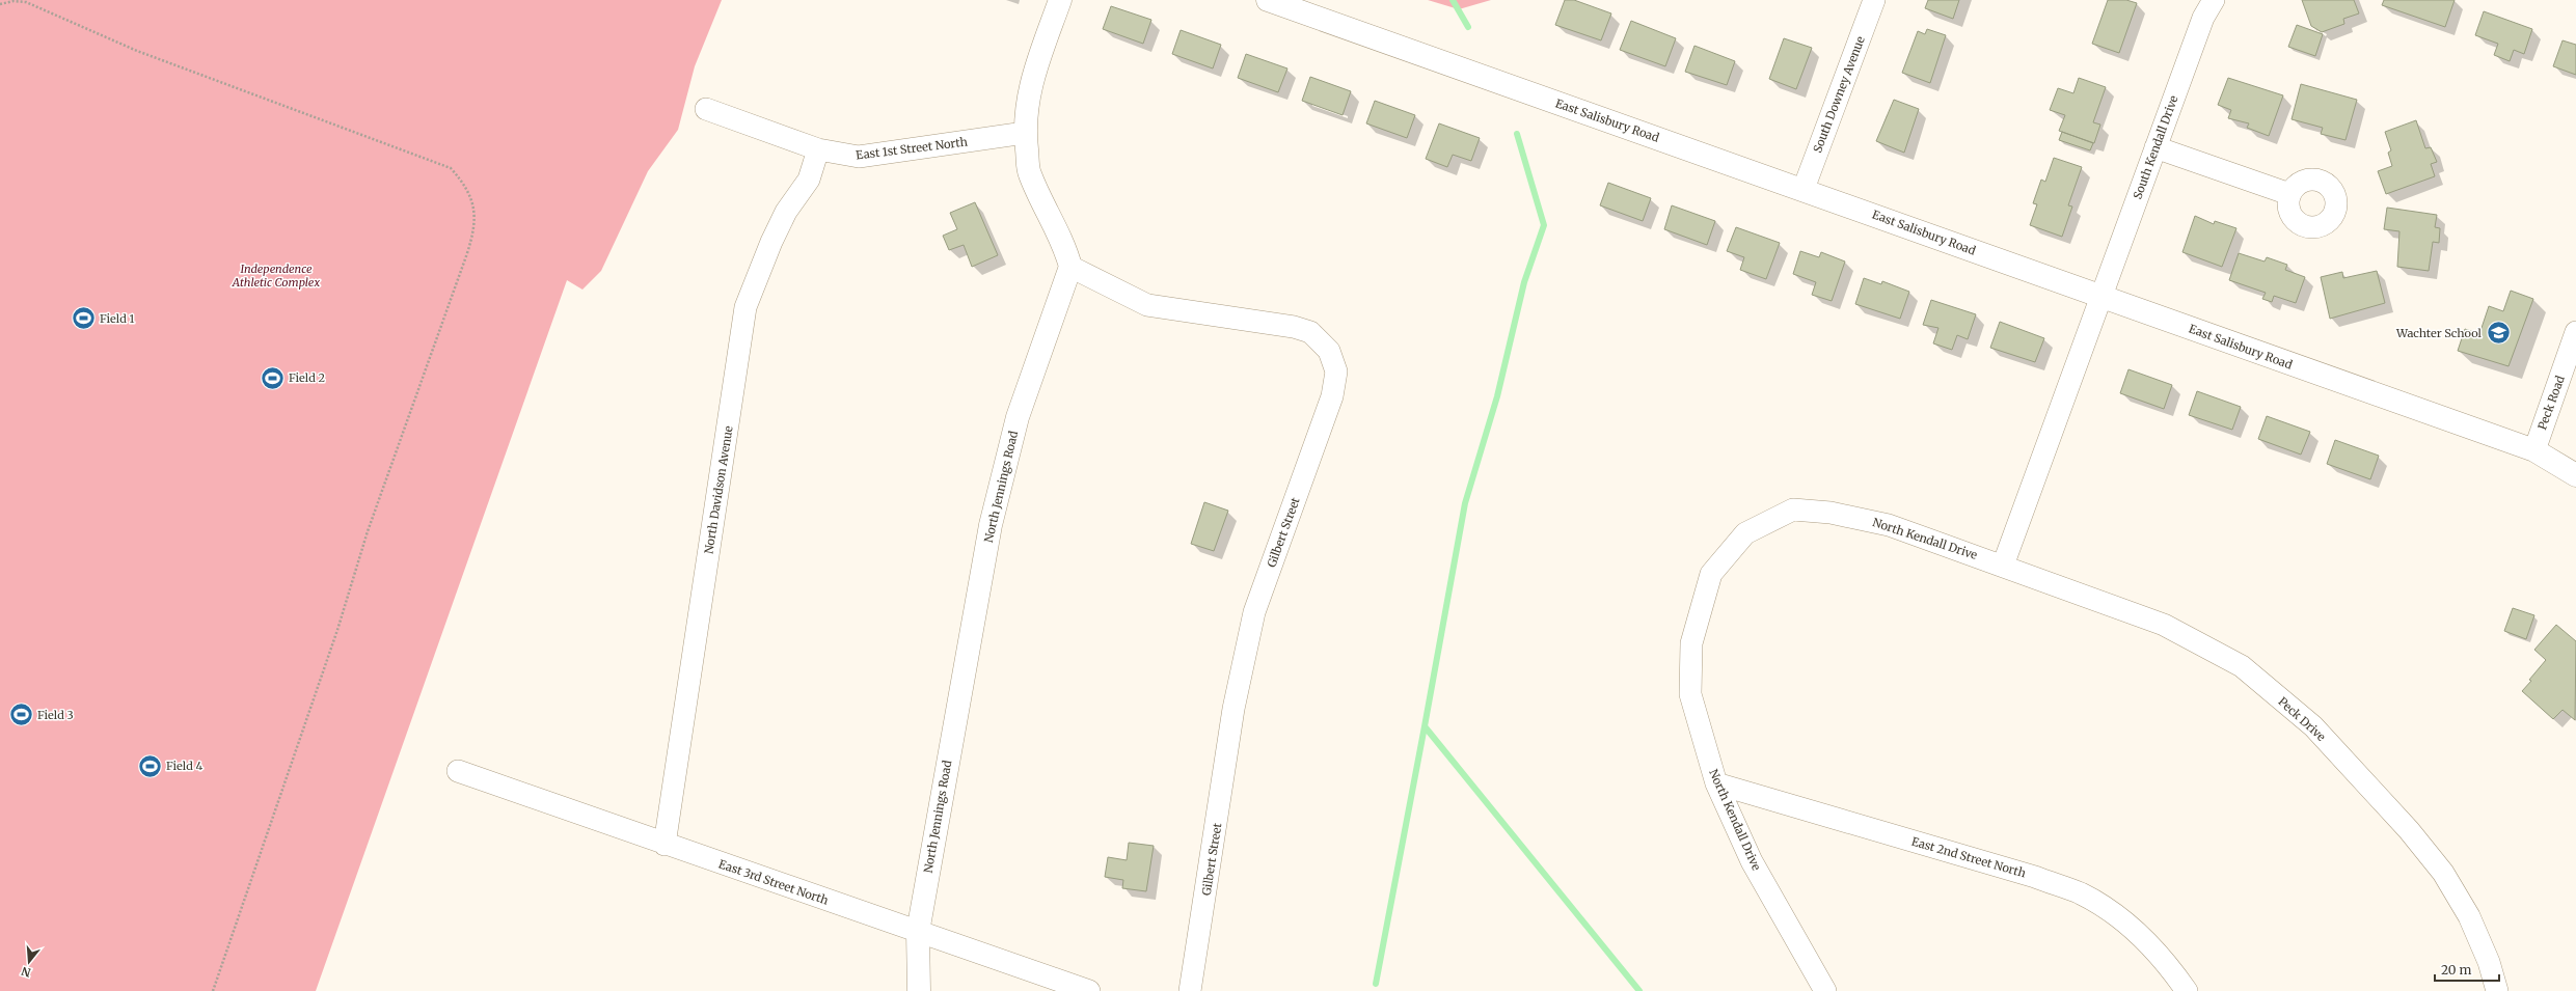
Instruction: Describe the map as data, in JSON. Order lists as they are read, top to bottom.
{
  "streets": {
    "street": [
      "South Downey Avenue",
      "East Salisbury Road",
      "South Kendall Drive",
      "East 1st Street North",
      "Peck Road",
      "North Jennings Road",
      "North Davidson Avenue",
      "Gilbert Street",
      "North Kendall Drive",
      "Peck Drive",
      "East 2nd Street North",
      "East 3rd Street North"
    ]
  },
  "crossings": [
    ["South Downey Avenue", "East Salisbury Road"],
    ["East Salisbury Road", "South Kendall Drive"],
    ["East Salisbury Road", "Peck Road"],
    ["East 1st Street North", "North Davidson Avenue"],
    ["North Jennings Road", "Gilbert Street"],
    ["North Jennings Road", "East 3rd Street North"],
    ["North Davidson Avenue", "East 3rd Street North"],
    ["North Kendall Drive", "Peck Drive"],
    ["North Kendall Drive", "East 2nd Street North"]
  ],
  "parks": ["Independence Athletic Complex"],
  "places": {
    "sports": [
      "Field 1",
      "Field 2",
      "Field 3",
      "Field 4"
    ],
    "school or university": ["Wachter School"]
  },
  "scale_bar": "20 m",
  "north": "bottom"
}
